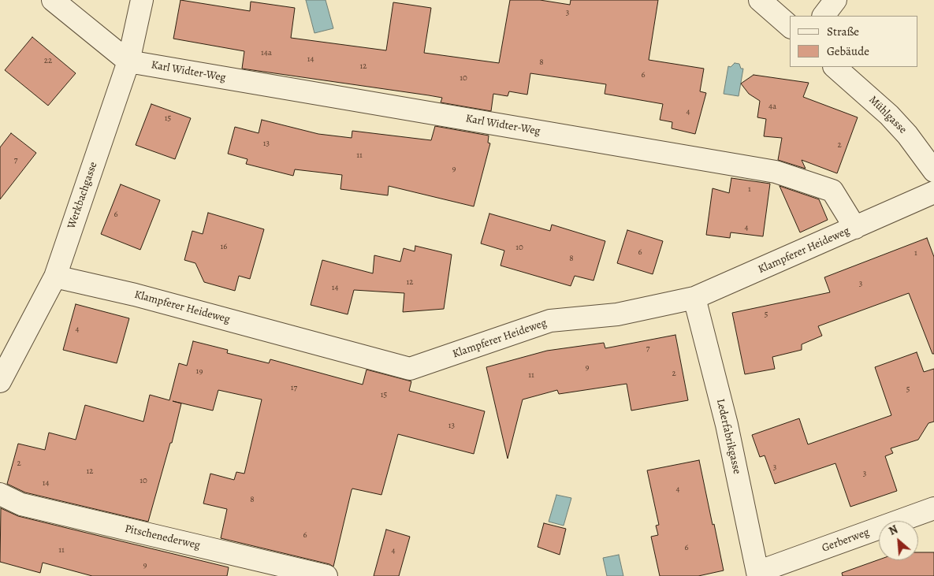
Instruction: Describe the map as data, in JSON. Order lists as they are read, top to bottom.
{
  "streets": {
    "street": [
      "Karl Widter-Weg",
      "Mühlgasse",
      "Werkbachgasse",
      "Klampferer Heideweg",
      "Lederfabrikgasse",
      "Pitschenederweg",
      "Gerberweg"
    ]
  },
  "crossings": [
    ["Karl Widter-Weg", "Werkbachgasse"],
    ["Karl Widter-Weg", "Klampferer Heideweg"],
    ["Werkbachgasse", "Klampferer Heideweg"],
    ["Klampferer Heideweg", "Lederfabrikgasse"],
    ["Lederfabrikgasse", "Gerberweg"]
  ],
  "house_numbers": [
    "3",
    "14a",
    "14",
    "22",
    "8",
    "12",
    "6",
    "10",
    "4a",
    "4",
    "15",
    "13",
    "2",
    "11",
    "7",
    "9",
    "1",
    "6",
    "4",
    "16",
    "10",
    "6",
    "1",
    "8",
    "12",
    "3",
    "14",
    "5",
    "4",
    "7",
    "9",
    "19",
    "2",
    "11",
    "17",
    "5",
    "15",
    "13",
    "2",
    "3",
    "12",
    "3",
    "10",
    "14",
    "4",
    "8",
    "6",
    "6",
    "11",
    "4",
    "9"
  ],
  "legend": ["Straße", "Gebäude"],
  "north": "top left"
}
